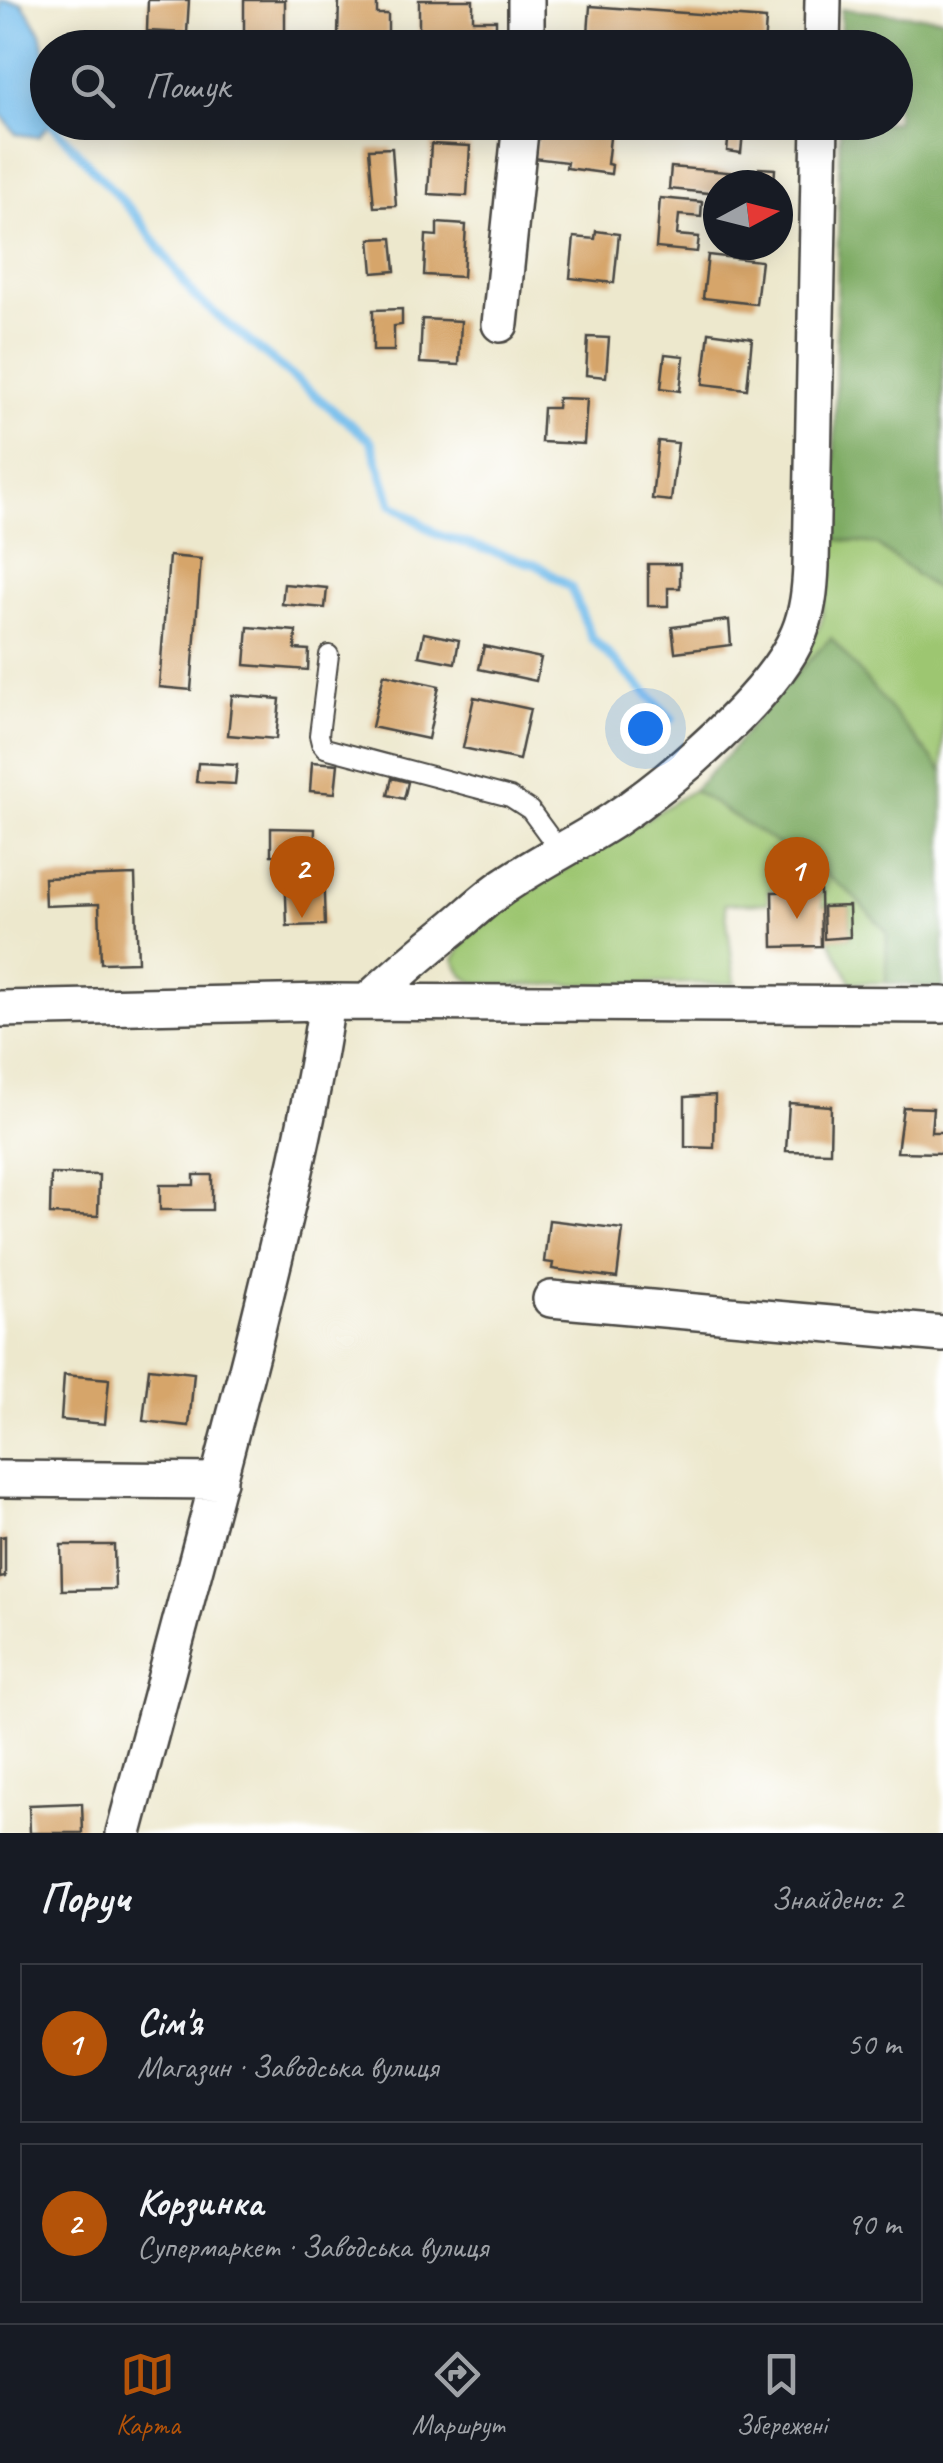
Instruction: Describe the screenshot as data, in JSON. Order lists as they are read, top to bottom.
{
  "north": "right",
  "page": {
    "search": "Пошук",
    "pins": ["2", "1"],
    "heading": ["Поруч", "Знайдено: 2"],
    "list": [
      {
        "mark": "1",
        "name": "Сім'я",
        "note": "Магазин · Заводська вулиця",
        "value": "50 m"
      },
      {
        "mark": "2",
        "name": "Корзинка",
        "note": "Супермаркет · Заводська вулиця",
        "value": "90 m"
      }
    ],
    "nav": ["Карта", "Маршрут", "Збережені"]
  }
}
